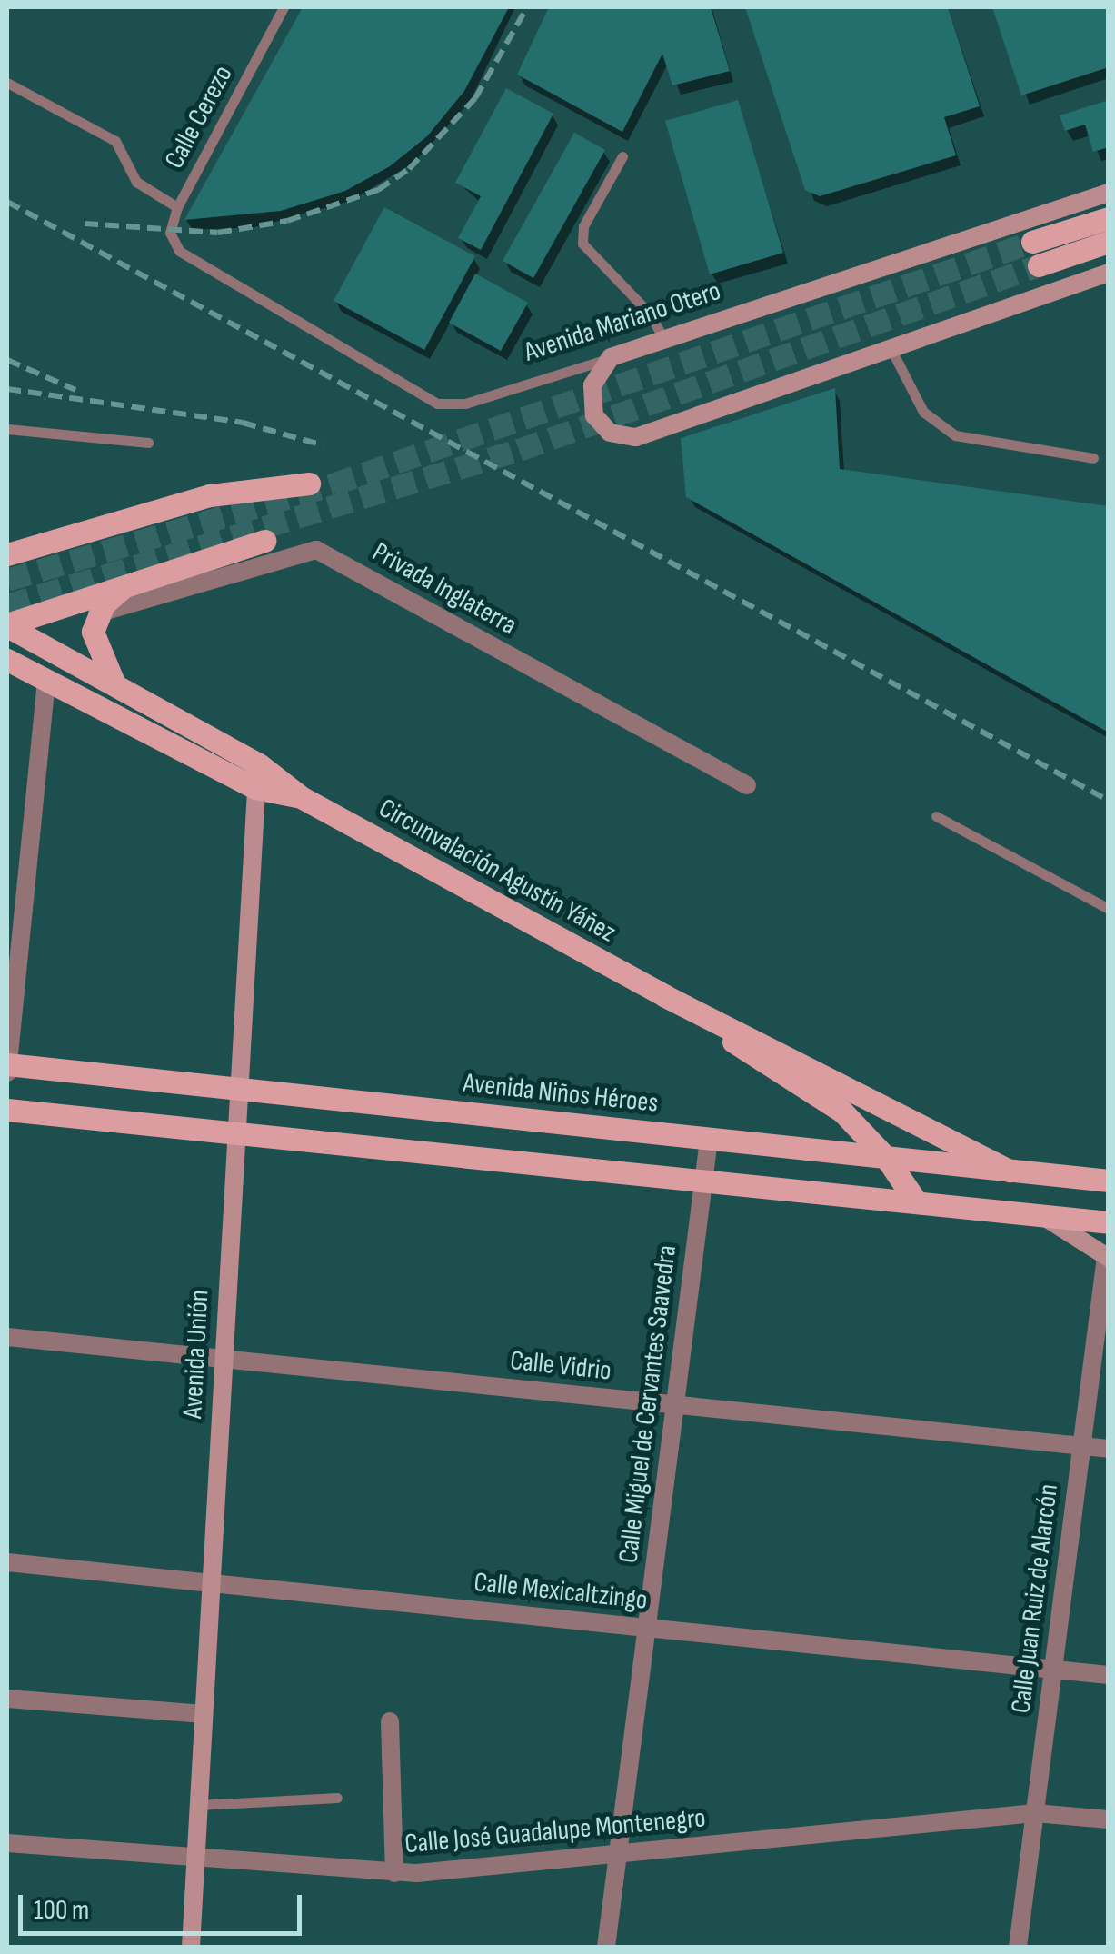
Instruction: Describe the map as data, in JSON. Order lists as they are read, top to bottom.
{
  "streets": {
    "main road": [
      "Avenida Mariano Otero",
      "Circunvalación Agustín Yáñez",
      "Avenida Niños Héroes",
      "Avenida Unión"
    ],
    "street": [
      "Privada Inglaterra",
      "Calle Vidrio",
      "Calle Miguel de Cervantes Saavedra",
      "Calle Mexicaltzingo",
      "Calle Juan Ruiz de Alarcón",
      "Calle José Guadalupe Montenegro"
    ],
    "lane": ["Calle Cerezo"]
  },
  "crossings": [
    ["Calle Cerezo", "Avenida Mariano Otero"],
    ["Circunvalación Agustín Yáñez", "Avenida Niños Héroes"],
    ["Circunvalación Agustín Yáñez", "Avenida Unión"],
    ["Avenida Niños Héroes", "Avenida Unión"],
    ["Avenida Niños Héroes", "Calle Miguel de Cervantes Saavedra"],
    ["Avenida Unión", "Calle Vidrio"],
    ["Avenida Unión", "Calle Mexicaltzingo"],
    ["Avenida Unión", "Calle José Guadalupe Montenegro"],
    ["Calle Vidrio", "Calle Miguel de Cervantes Saavedra"],
    ["Calle Vidrio", "Calle Juan Ruiz de Alarcón"],
    ["Calle Miguel de Cervantes Saavedra", "Calle Mexicaltzingo"],
    ["Calle Miguel de Cervantes Saavedra", "Calle José Guadalupe Montenegro"],
    ["Calle Mexicaltzingo", "Calle Juan Ruiz de Alarcón"],
    ["Calle Juan Ruiz de Alarcón", "Calle José Guadalupe Montenegro"]
  ],
  "scale_bar": "100 m"
}
